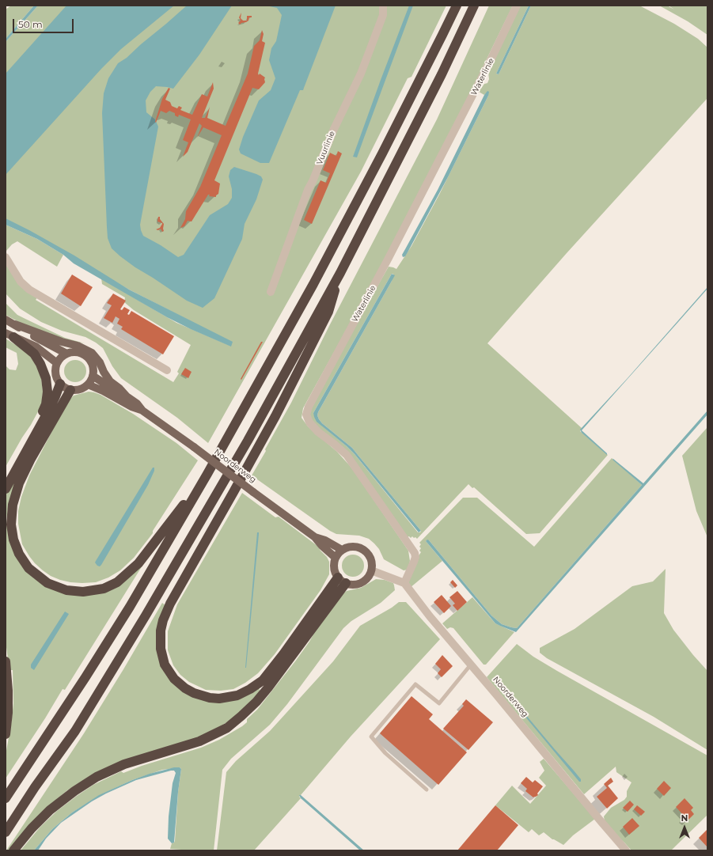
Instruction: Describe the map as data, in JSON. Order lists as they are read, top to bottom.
{
  "streets": {
    "main road": ["Noorderweg"],
    "street": ["Waterlinie", "Vuurlinie"]
  },
  "crossings": [
    ["Waterlinie", "Noorderweg"]
  ],
  "scale_bar": "50 m",
  "north": "top"
}
